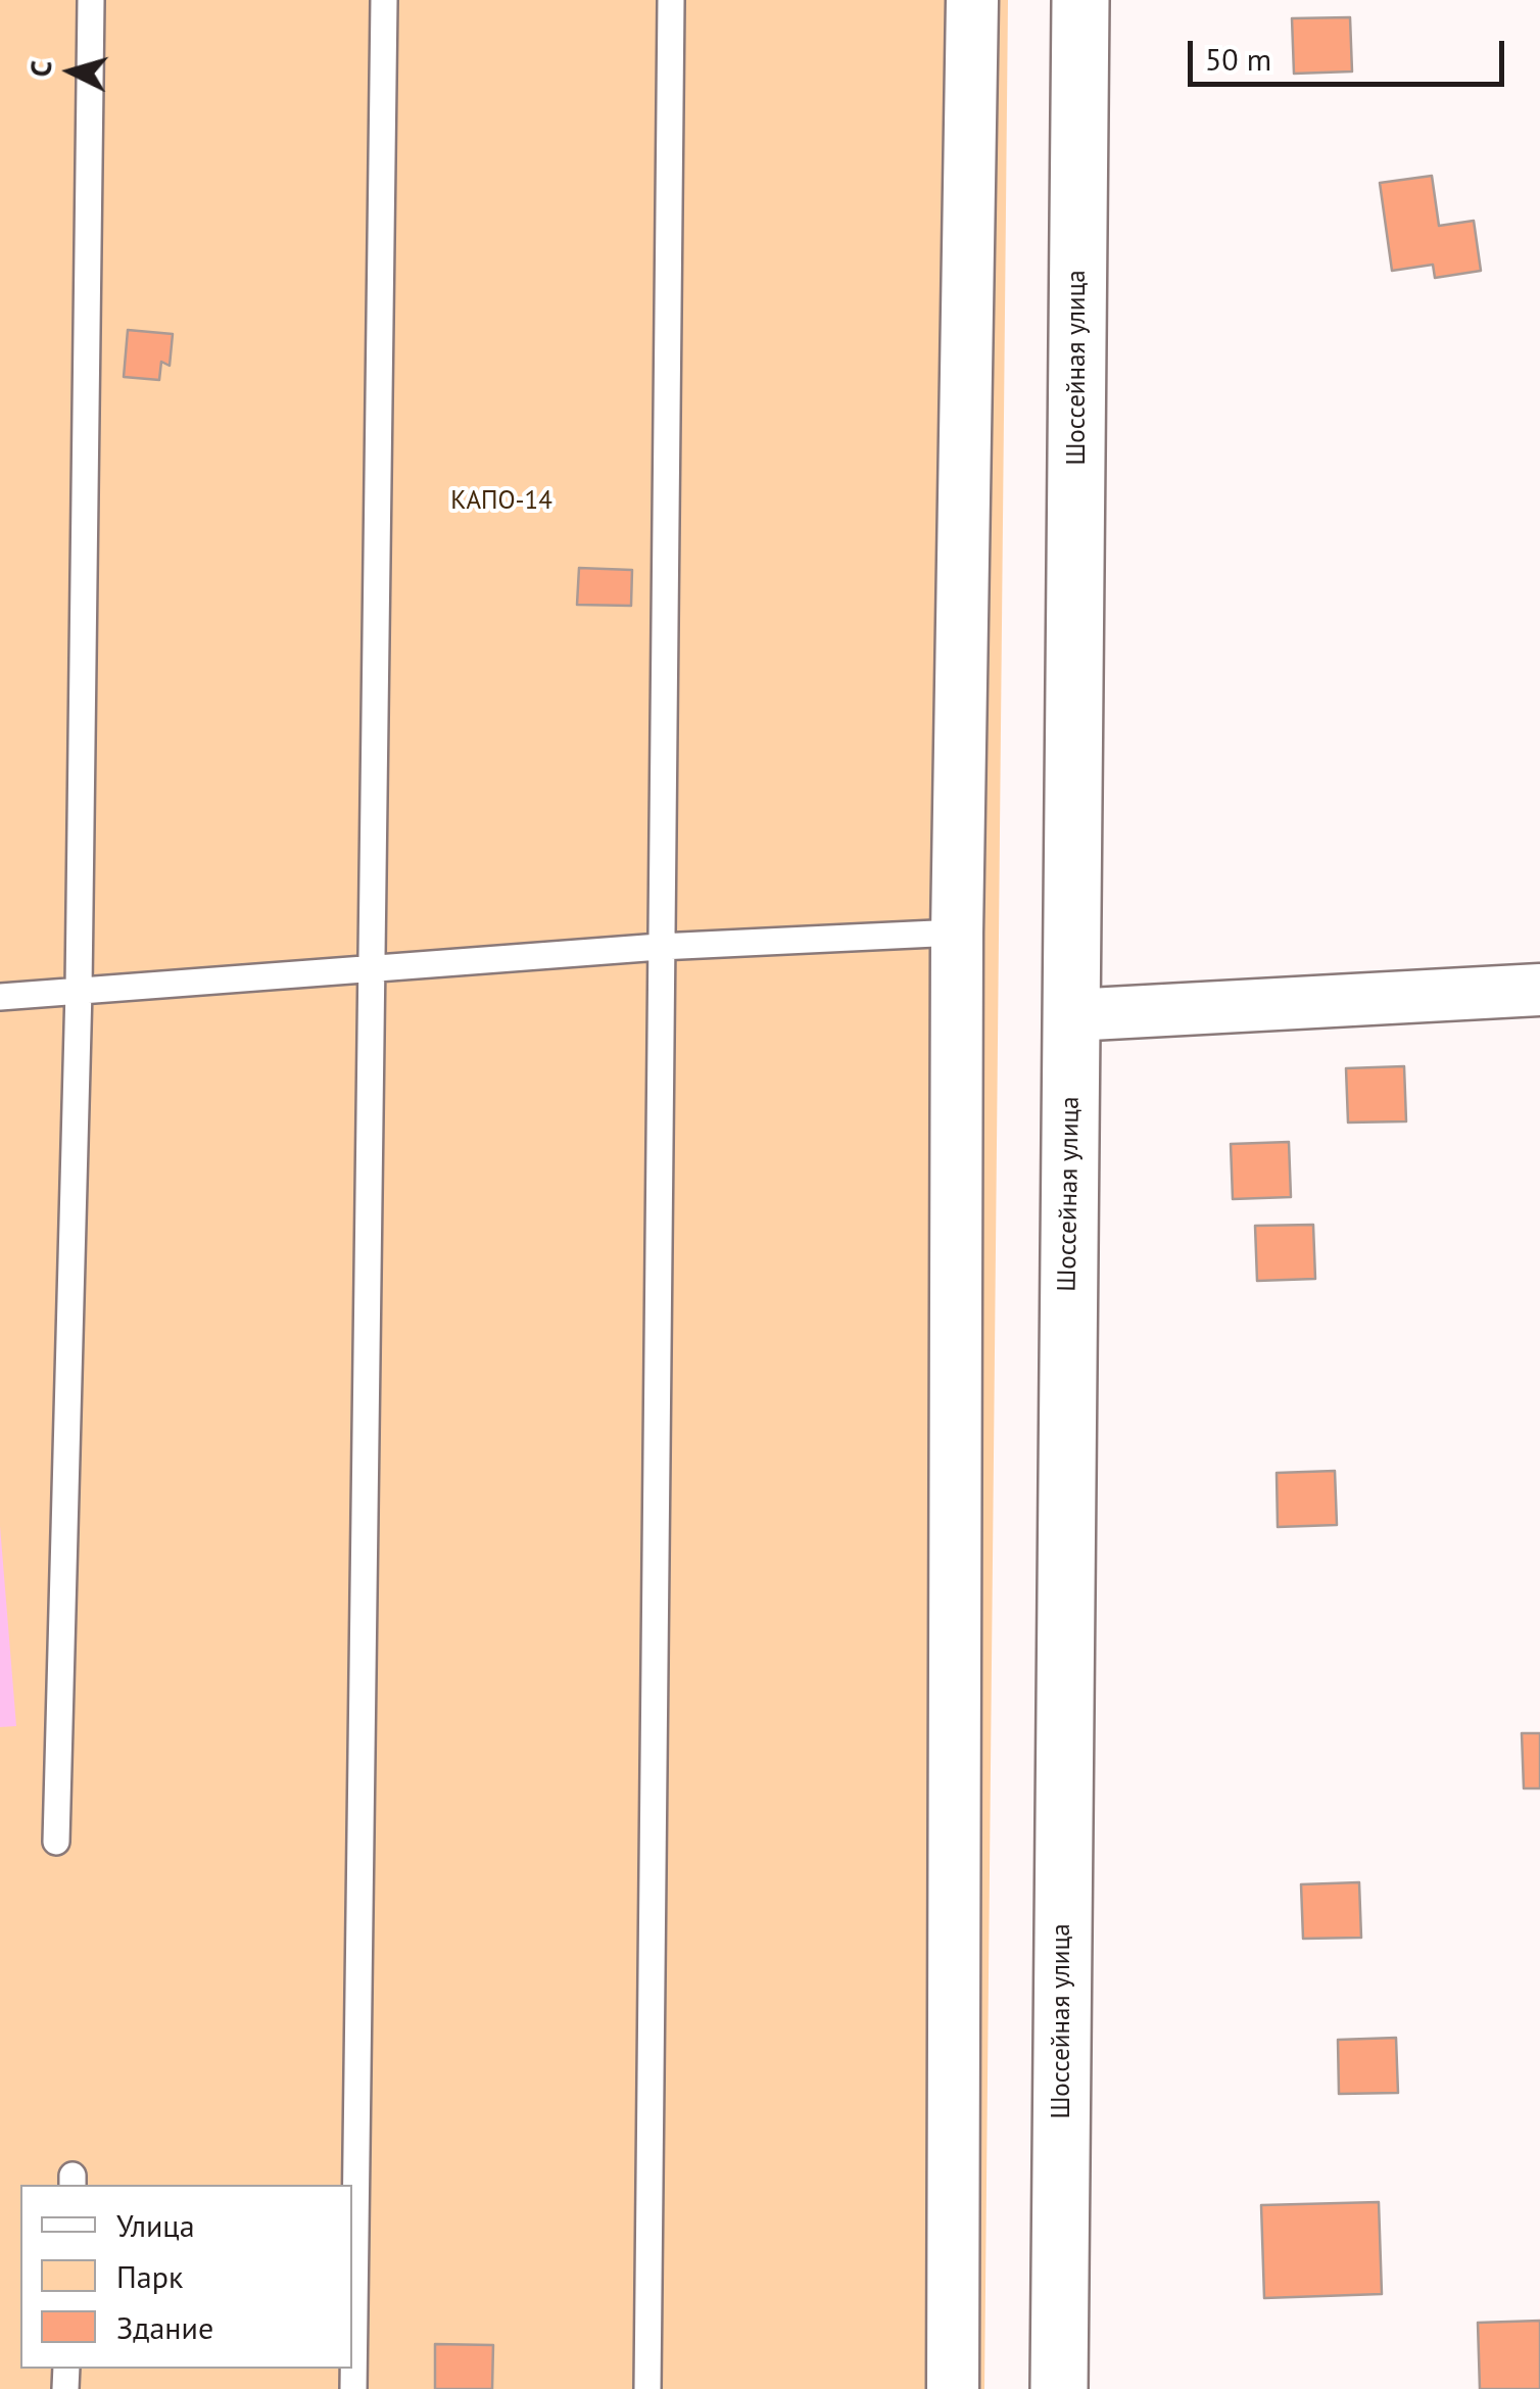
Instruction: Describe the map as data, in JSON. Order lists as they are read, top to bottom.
{
  "streets": {
    "street": ["Шоссейная улица"]
  },
  "parks": ["КАПО-14"],
  "legend": ["Улица", "Парк", "Здание"],
  "scale_bar": "50 m",
  "north": "left"
}
